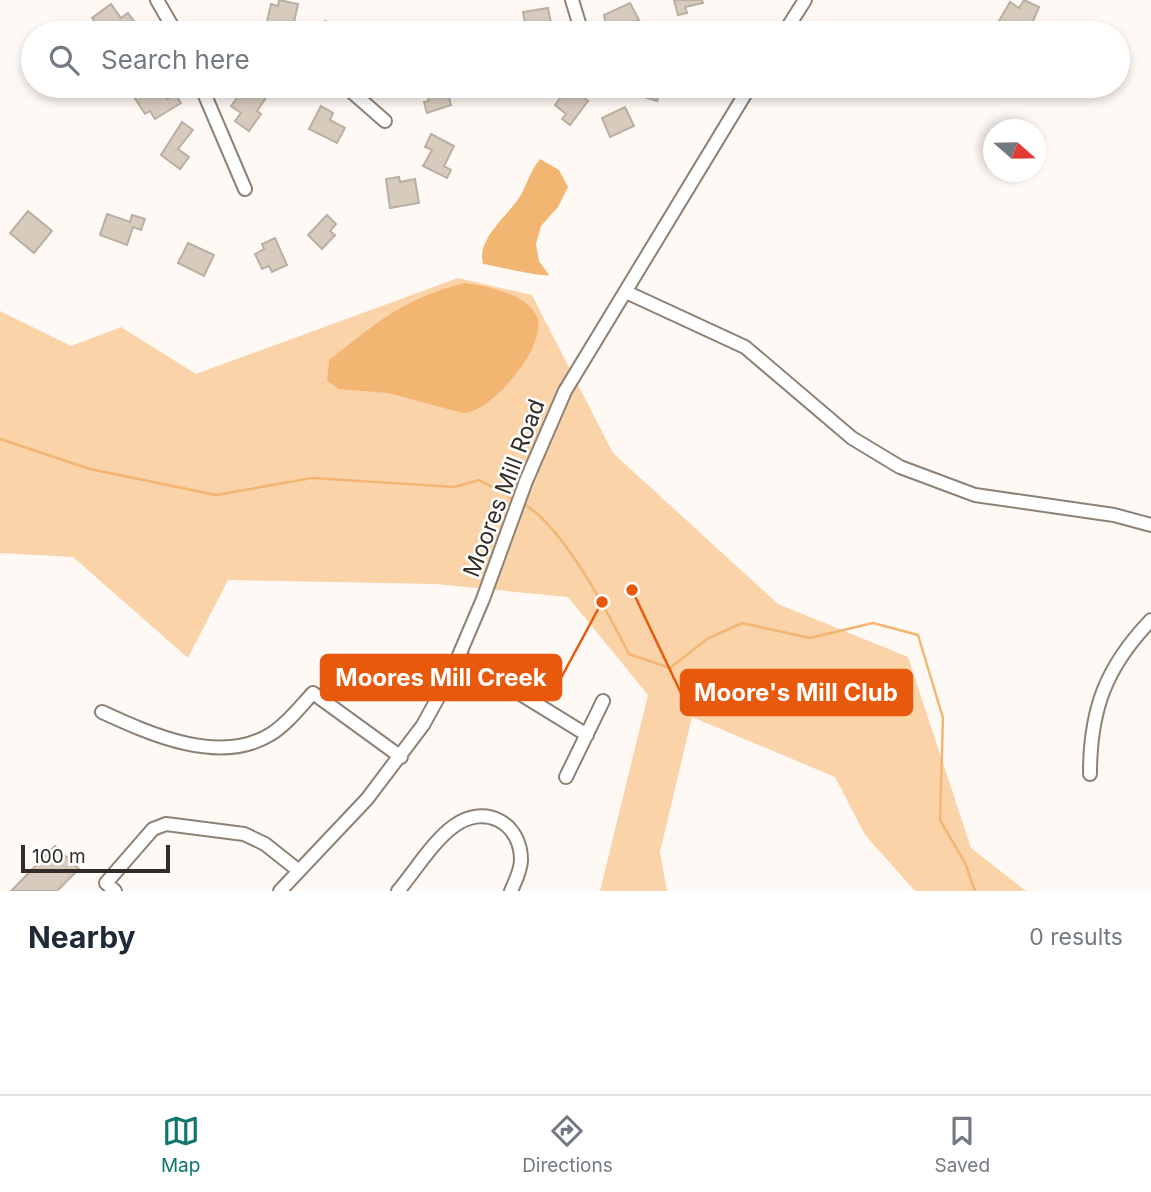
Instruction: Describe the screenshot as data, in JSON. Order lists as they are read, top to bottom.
{
  "streets": {
    "street": ["Moores Mill Road"]
  },
  "places": ["Moore's Mill Club", "Moores Mill Creek"],
  "scale_bar": "100 m",
  "north": "right",
  "page": {
    "search": "Search here",
    "scale": "100 m",
    "heading": ["Nearby", "0 results"],
    "nav": ["Map", "Directions", "Saved"]
  }
}
